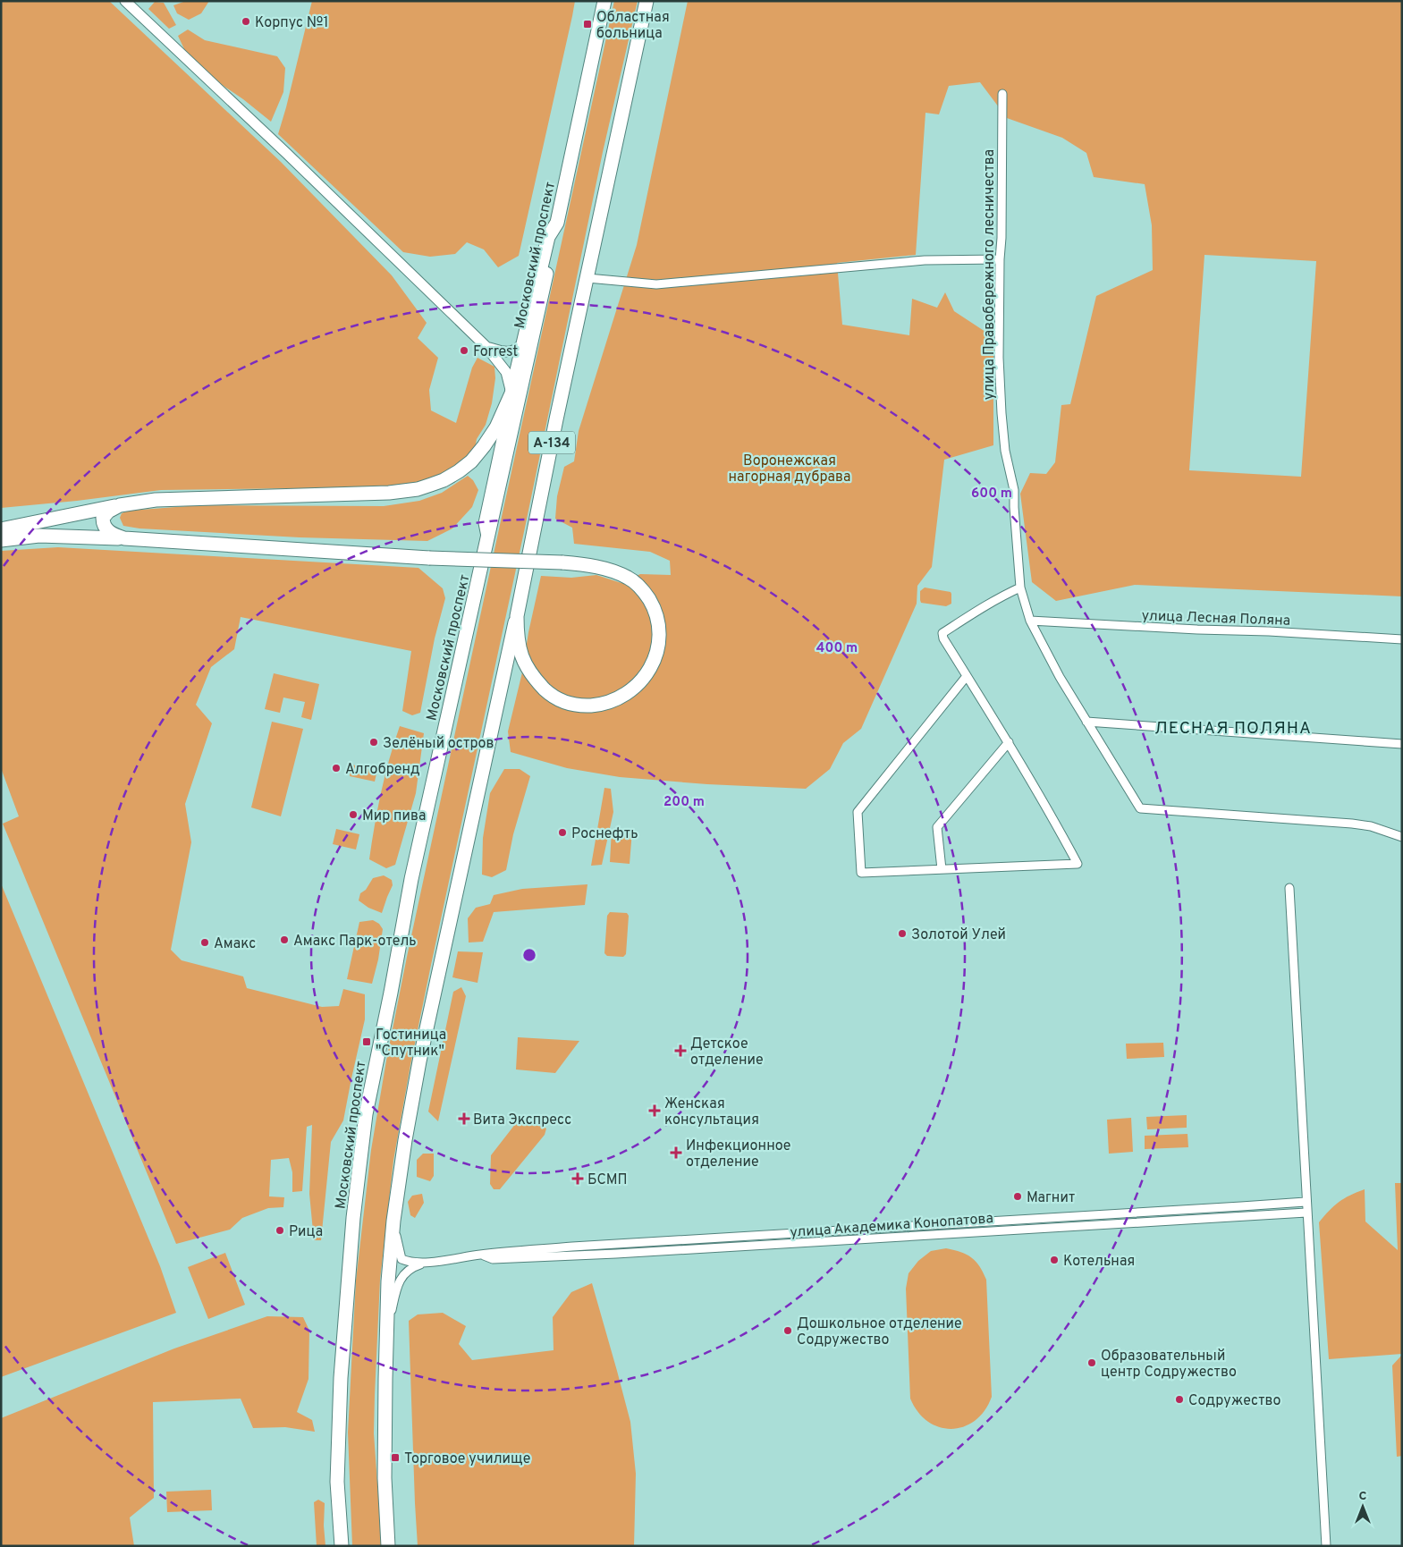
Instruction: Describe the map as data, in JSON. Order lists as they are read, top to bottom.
{
  "streets": {
    "main road": ["Московский проспект", "А-134"],
    "street": ["улица Правобережного лесничества", "улица Лесная Поляна", "улица Академика Конопатова"]
  },
  "districts": ["ЛЕСНАЯ ПОЛЯНА"],
  "parks": ["Воронежская нагорная дубрава"],
  "places": {
    "other": [
      "Корпус №1",
      "Forrest",
      "Зелёный остров",
      "Алгобренд",
      "Мир пива",
      "Роснефть",
      "Золотой Улей",
      "Амакс Парк-отель",
      "Амакс",
      "Магнит",
      "Рица",
      "Котельная",
      "Дошкольное отделение Содружество",
      "Образовательный центр Содружество",
      "Содружество"
    ],
    "transit": ["Областная больница", "Гостиница \"Спутник\"", "Торговое училище"],
    "health": [
      "Детское отделение",
      "Женская консультация",
      "Вита Экспресс",
      "Инфекционное отделение",
      "БСМП"
    ]
  },
  "north": "top",
  "rings": ["600 m", "400 m", "200 m"]
}
